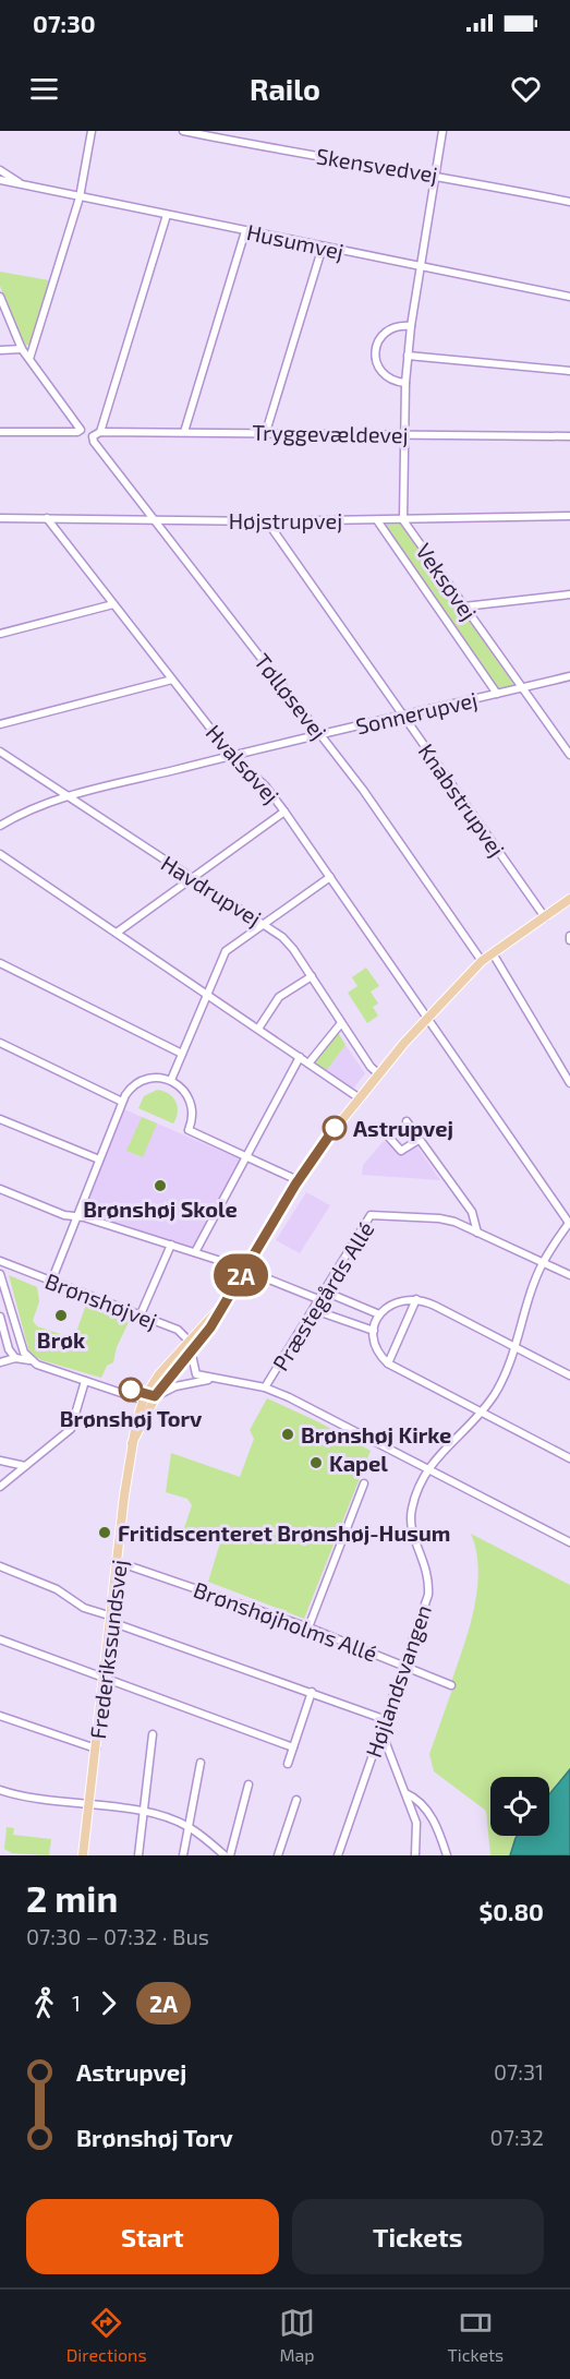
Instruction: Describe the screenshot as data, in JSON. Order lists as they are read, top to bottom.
{
  "streets": {
    "main road": ["Frederikssundsvej"],
    "street": [
      "Skensvedvej",
      "Husumvej",
      "Tryggevældevej",
      "Højstrupvej",
      "Veksøvej",
      "Tølløsevej",
      "Sonnerupvej",
      "Hvalsøvej",
      "Knabstrupvej",
      "Havdrupvej",
      "Præstegårds Allé",
      "Brønshøjvej",
      "Brønshøjholms Allé",
      "Højlandsvangen"
    ]
  },
  "crossings": [
    ["Skensvedvej", "Veksøvej"],
    ["Husumvej", "Veksøvej"],
    ["Tryggevældevej", "Veksøvej"],
    ["Tryggevældevej", "Tølløsevej"],
    ["Højstrupvej", "Veksøvej"],
    ["Højstrupvej", "Tølløsevej"],
    ["Højstrupvej", "Hvalsøvej"],
    ["Højstrupvej", "Knabstrupvej"],
    ["Veksøvej", "Sonnerupvej"],
    ["Tølløsevej", "Sonnerupvej"],
    ["Tølløsevej", "Frederikssundsvej"],
    ["Sonnerupvej", "Hvalsøvej"],
    ["Sonnerupvej", "Knabstrupvej"],
    ["Sonnerupvej", "Havdrupvej"],
    ["Hvalsøvej", "Frederikssundsvej"],
    ["Knabstrupvej", "Frederikssundsvej"],
    ["Havdrupvej", "Frederikssundsvej"],
    ["Brønshøjvej", "Frederikssundsvej"],
    ["Brønshøjholms Allé", "Frederikssundsvej"],
    ["Brønshøjholms Allé", "Højlandsvangen"]
  ],
  "places": [
    "Astrupvej",
    "Brønshøj Skole",
    "Brøk",
    "Brønshøj Torv",
    "Brønshøj Kirke",
    "Kapel",
    "Fritidscenteret Brønshøj-Husum"
  ],
  "lines": ["bus line 2A"],
  "page": {
    "status": "07:30",
    "header": "Railo",
    "on_map": "2A",
    "heading": ["2 min", "07:30 – 07:32 · Bus", "$0.80"],
    "legs": ["1", "2A"],
    "list": [
      {
        "name": "Astrupvej",
        "value": "07:31"
      },
      {
        "name": "Brønshøj Torv",
        "value": "07:32"
      }
    ],
    "buttons": ["Start", "Tickets"],
    "tabs": ["Directions", "Map", "Tickets"]
  }
}
